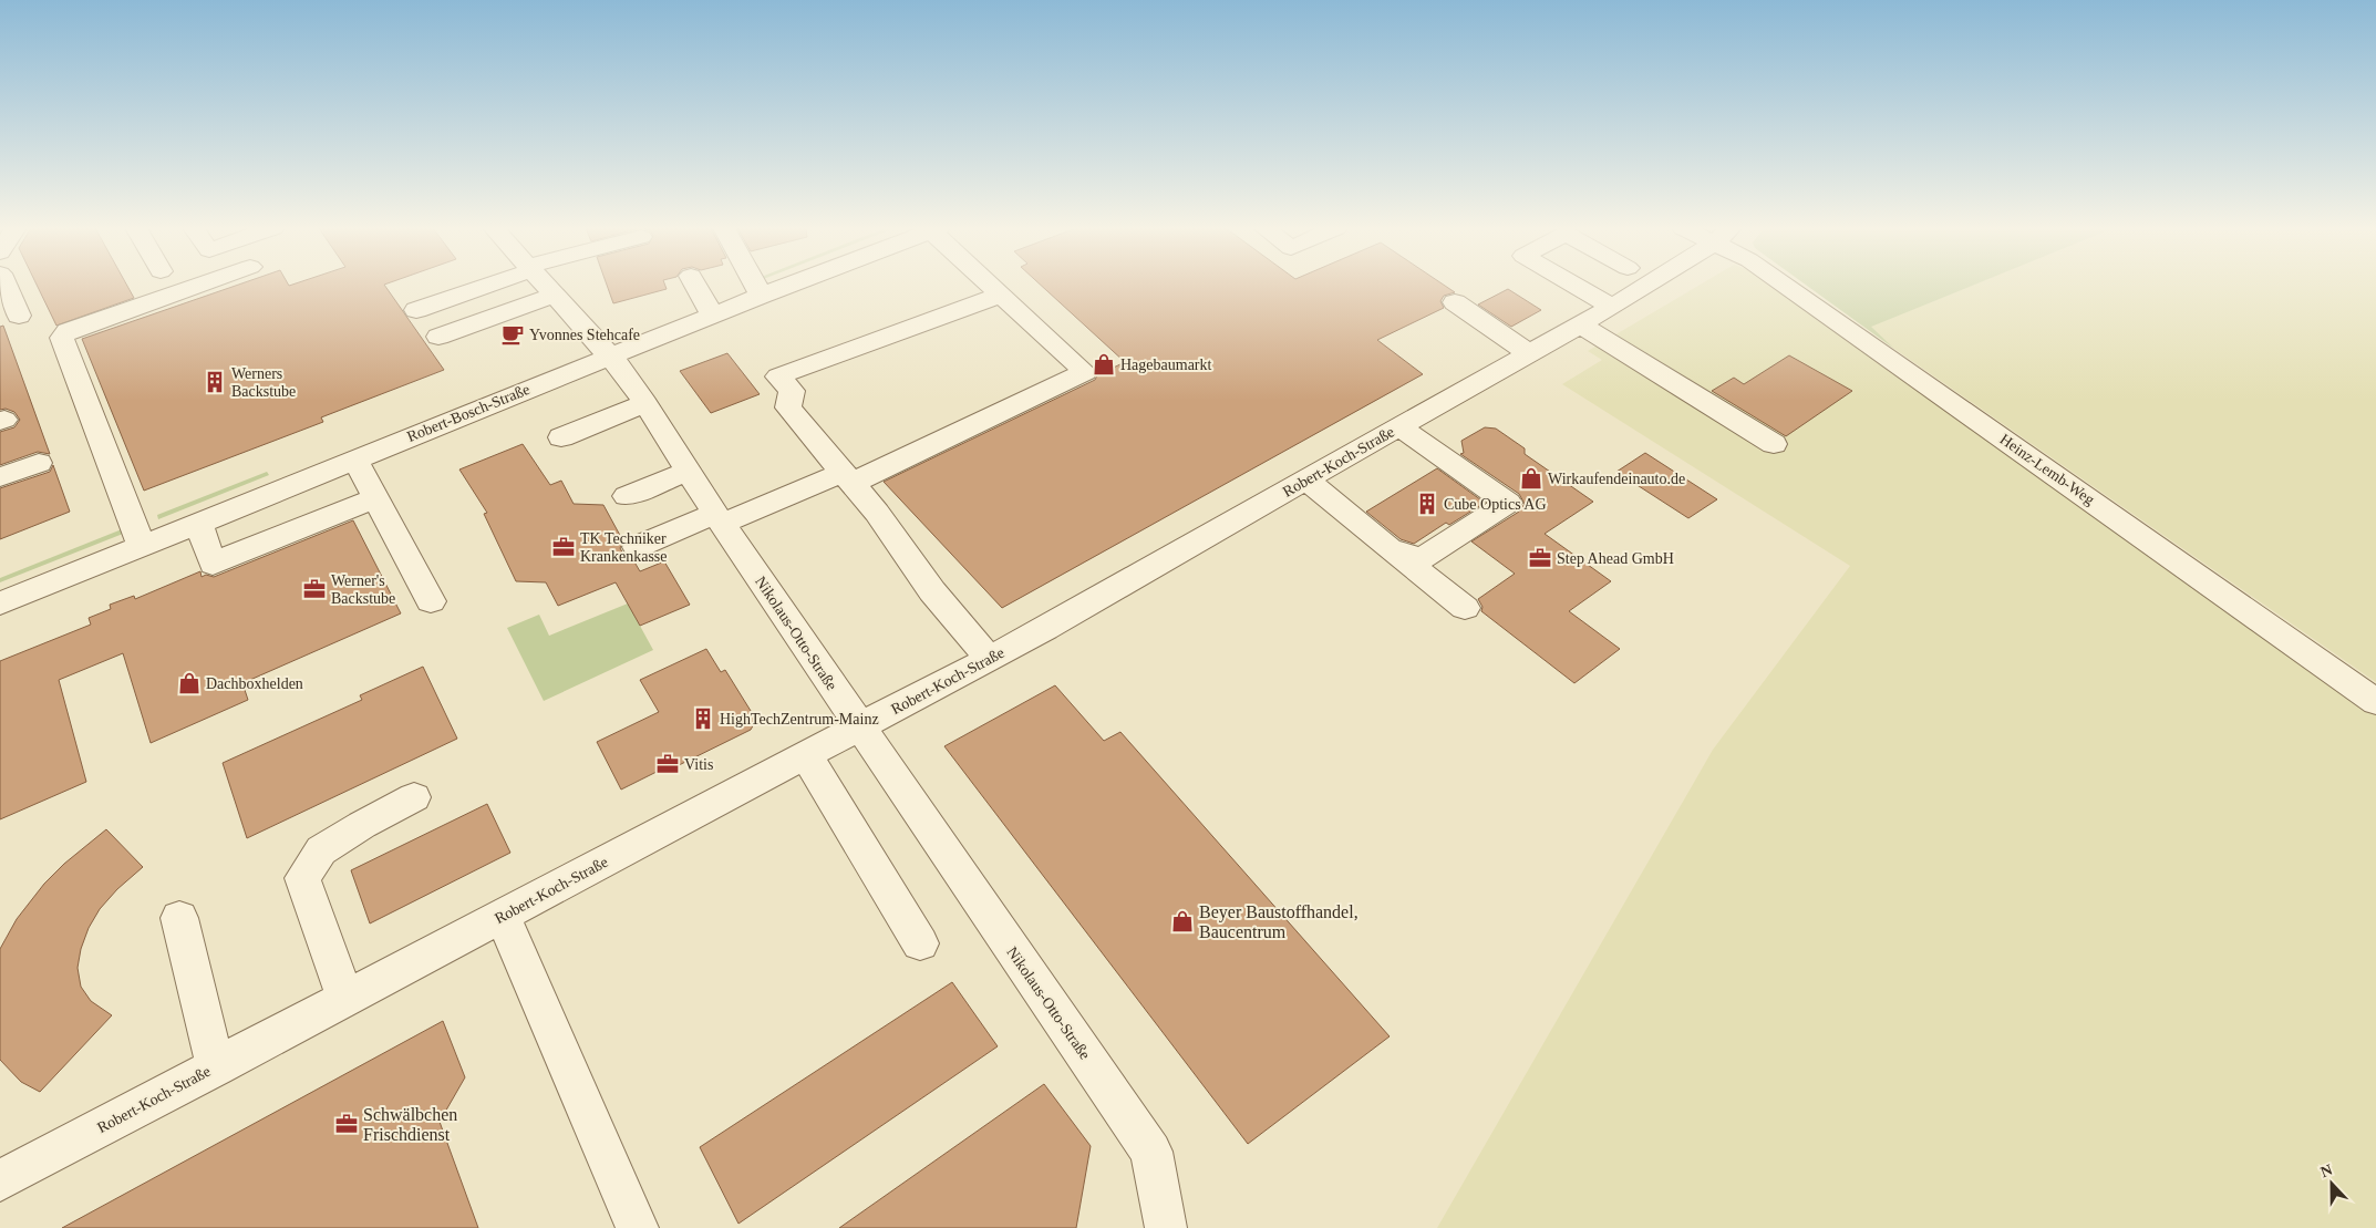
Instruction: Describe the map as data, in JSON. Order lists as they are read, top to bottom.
{
  "streets": {
    "street": [
      "Robert-Bosch-Straße",
      "Robert-Koch-Straße",
      "Heinz-Lemb-Weg",
      "Nikolaus-Otto-Straße"
    ]
  },
  "crossings": [
    ["Robert-Bosch-Straße", "Nikolaus-Otto-Straße"],
    ["Robert-Koch-Straße", "Nikolaus-Otto-Straße"]
  ],
  "places": {
    "cafe": ["Yvonnes Stehcafe"],
    "shop": [
      "Hagebaumarkt",
      "Wirkaufendeinauto.de",
      "Dachboxhelden",
      "Beyer Baustoffhandel, Baucentrum"
    ],
    "building": ["Werners Backstube", "Cube Optics AG", "HighTechZentrum-Mainz"],
    "office": [
      "TK Techniker Krankenkasse",
      "Step Ahead GmbH",
      "Werner's Backstube",
      "Vitis",
      "Schwälbchen Frischdienst"
    ]
  },
  "north": "top"
}
